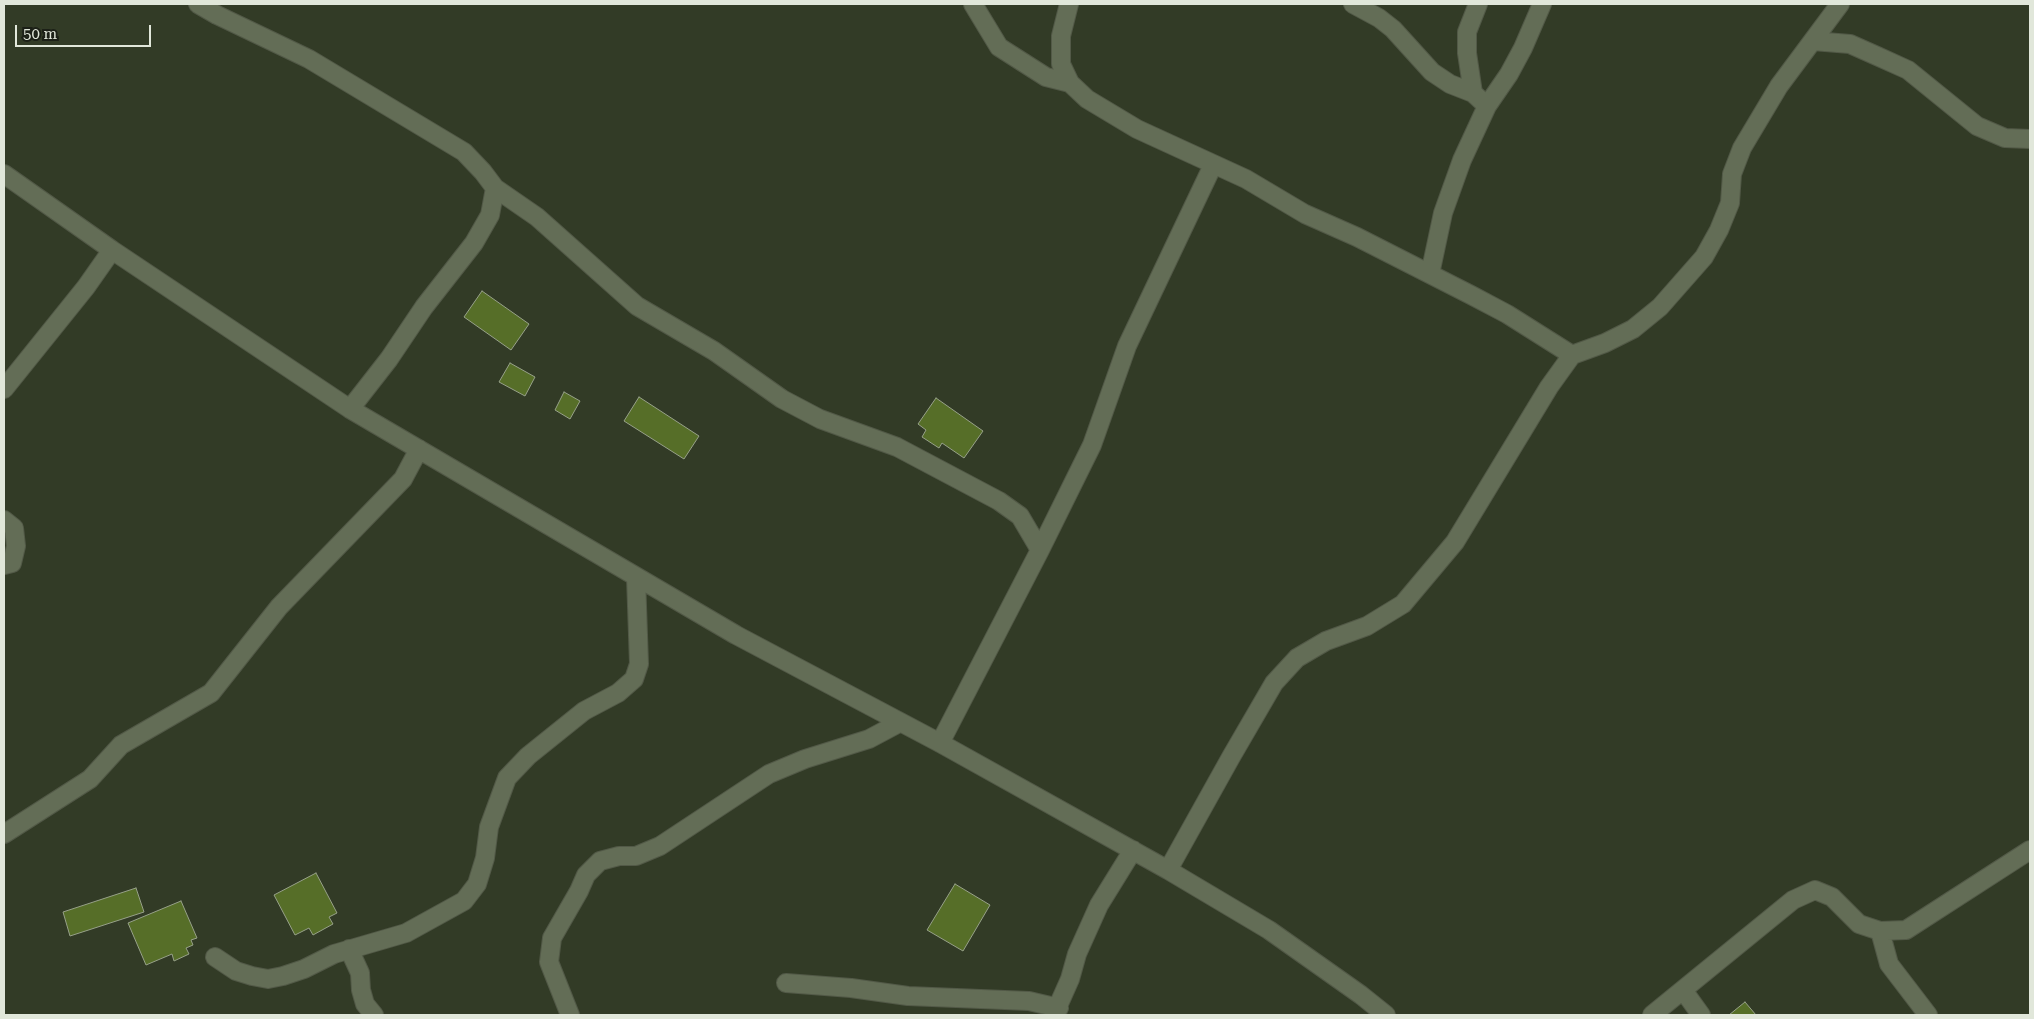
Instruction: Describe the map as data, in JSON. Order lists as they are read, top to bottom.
{
  "scale_bar": "50 m"
}
